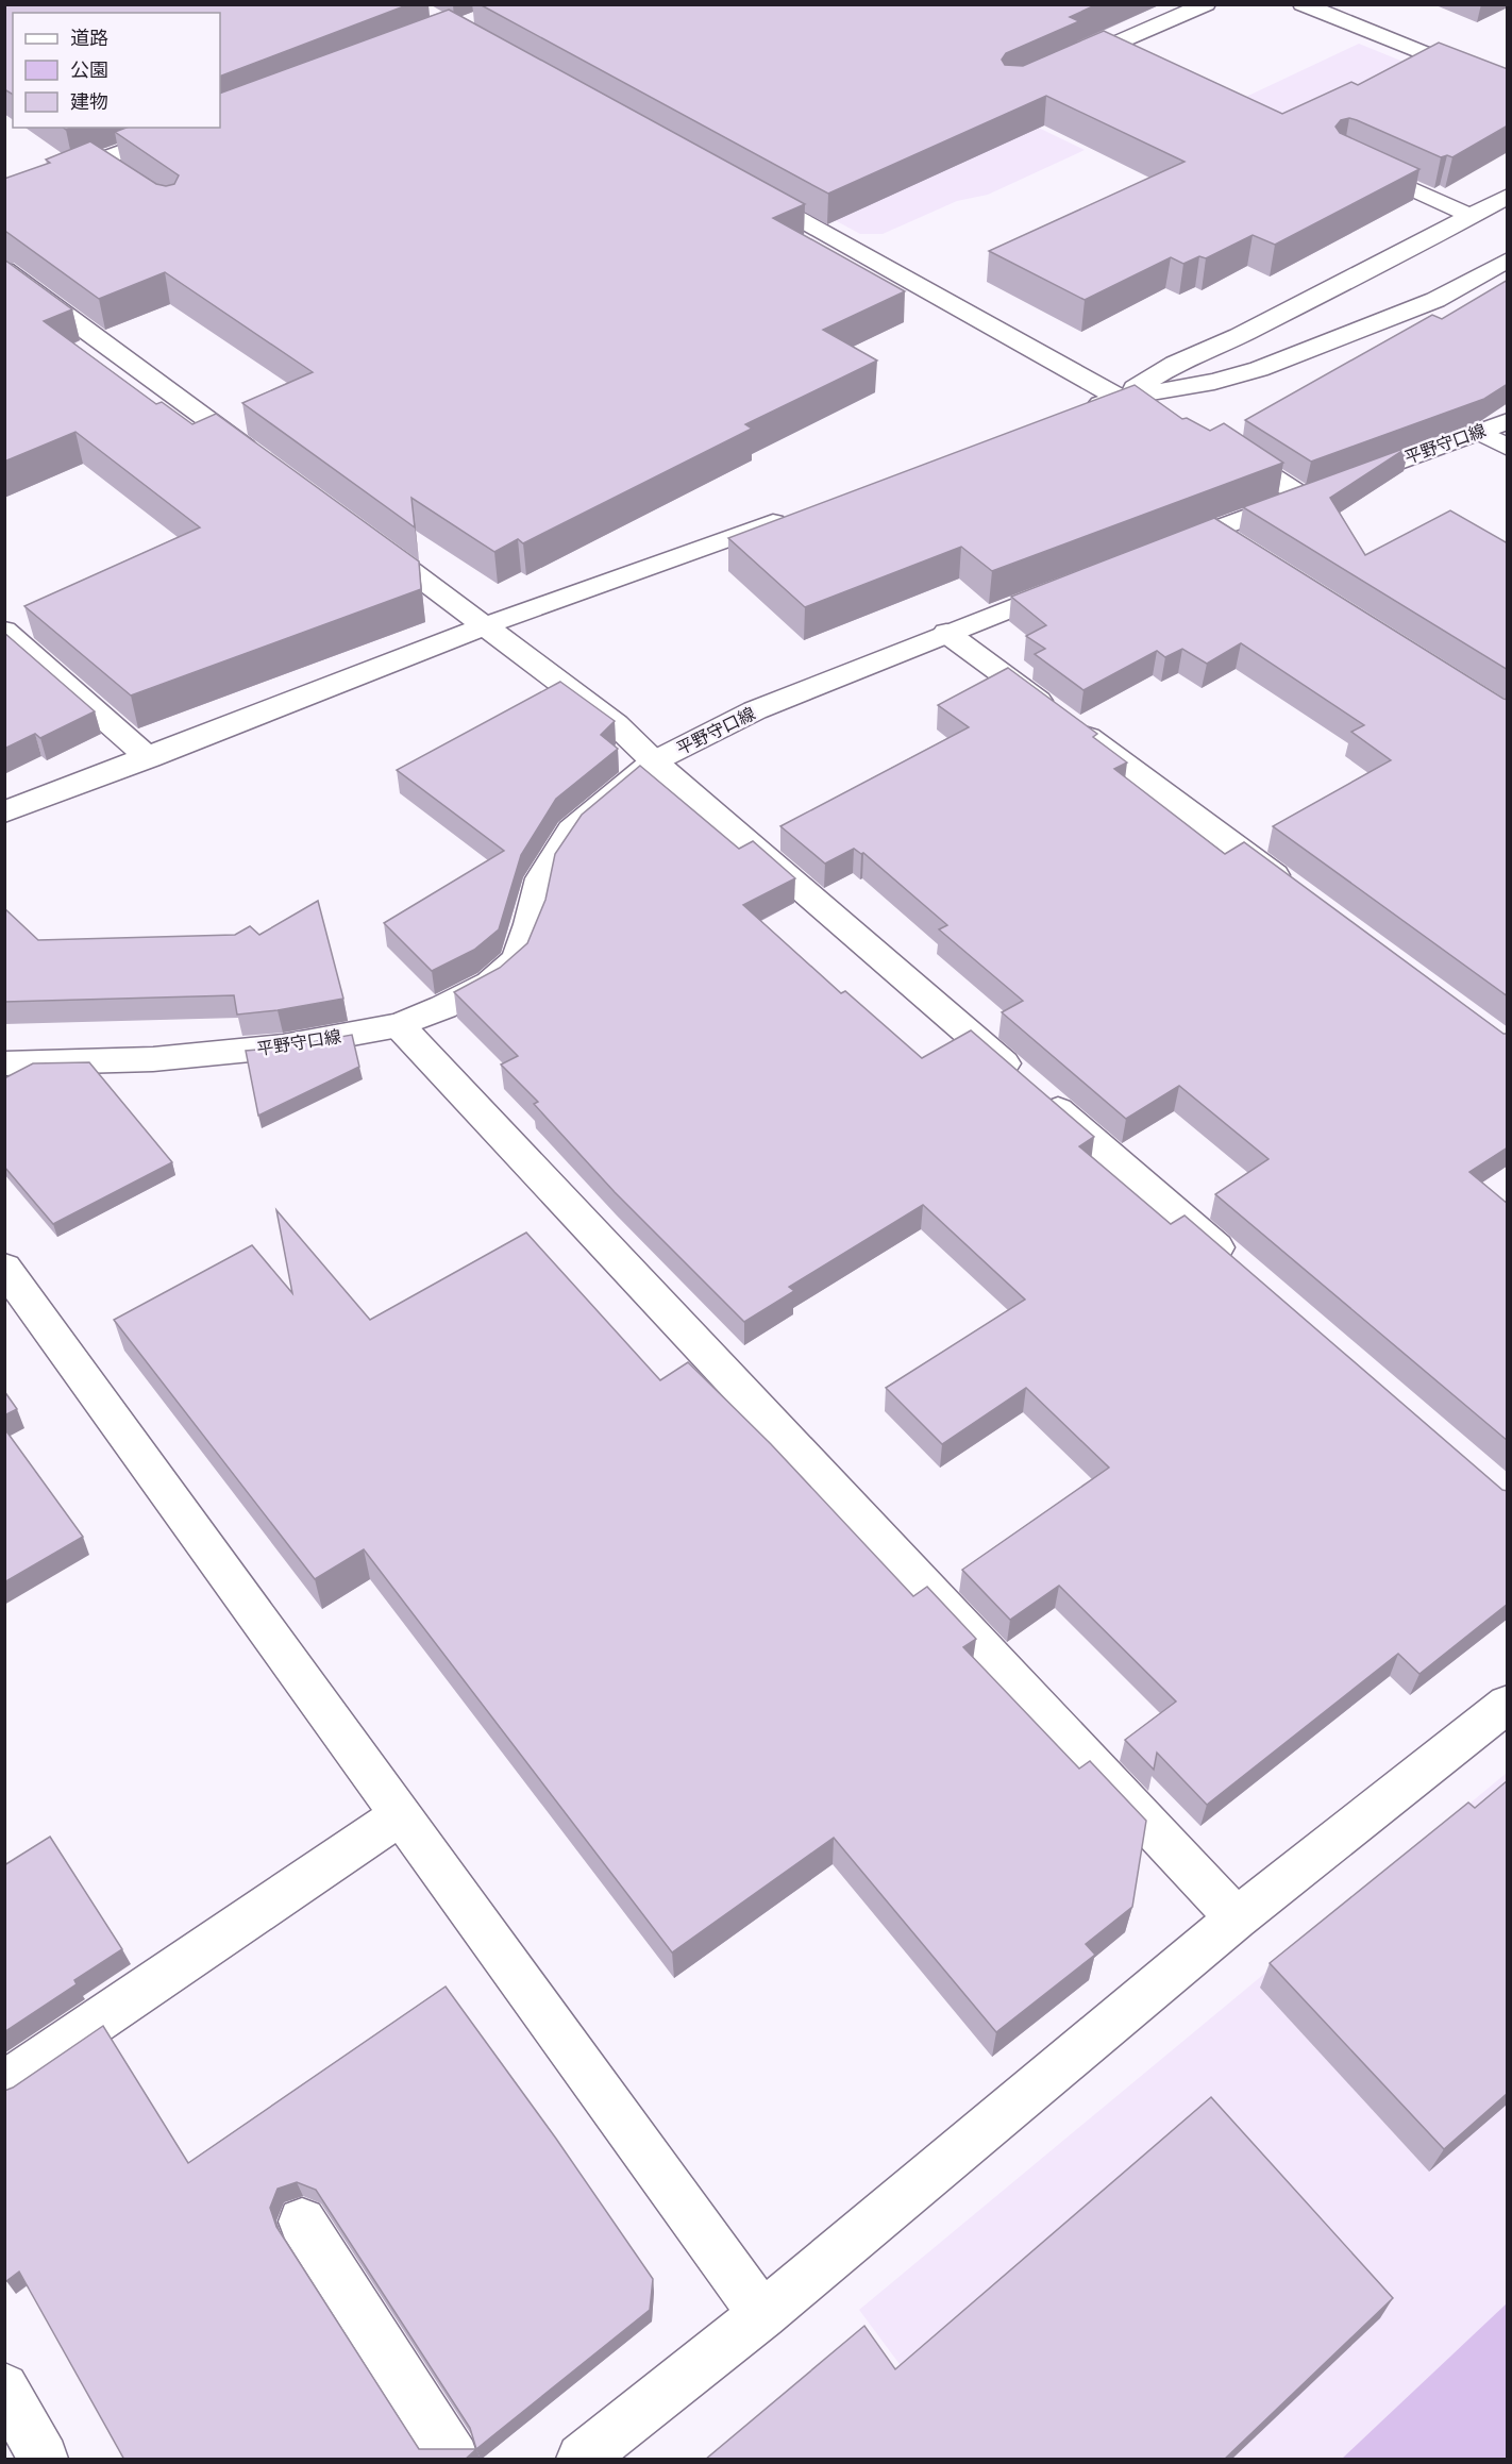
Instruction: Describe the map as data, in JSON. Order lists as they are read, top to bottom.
{
  "streets": {
    "street": ["平野守口線"]
  },
  "legend": ["道路", "公園", "建物"]
}
